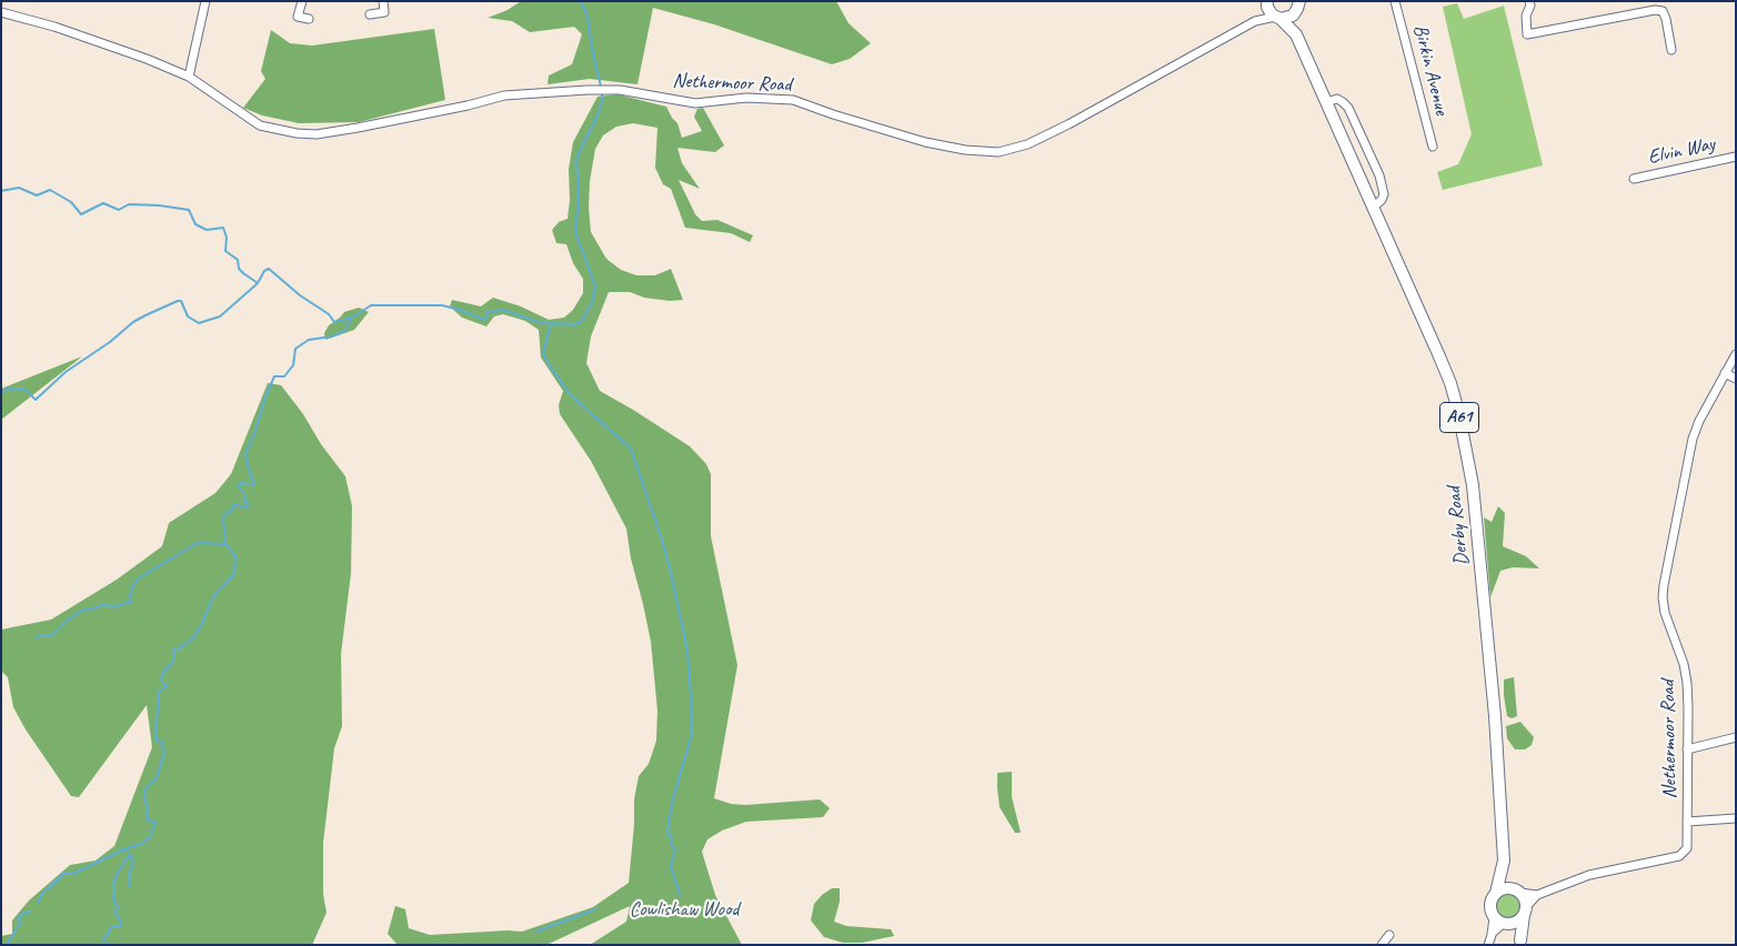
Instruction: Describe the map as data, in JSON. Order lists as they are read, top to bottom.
{
  "streets": {
    "highway": ["A61", "Derby Road"],
    "street": ["Birkin Avenue", "Nethermoor Road", "Elvin Way"]
  },
  "crossings": [
    ["Nethermoor Road", "A61"],
    ["Nethermoor Road", "Derby Road"],
    ["A61", "Derby Road"]
  ],
  "parks": ["Cowlishaw Wood"]
}
